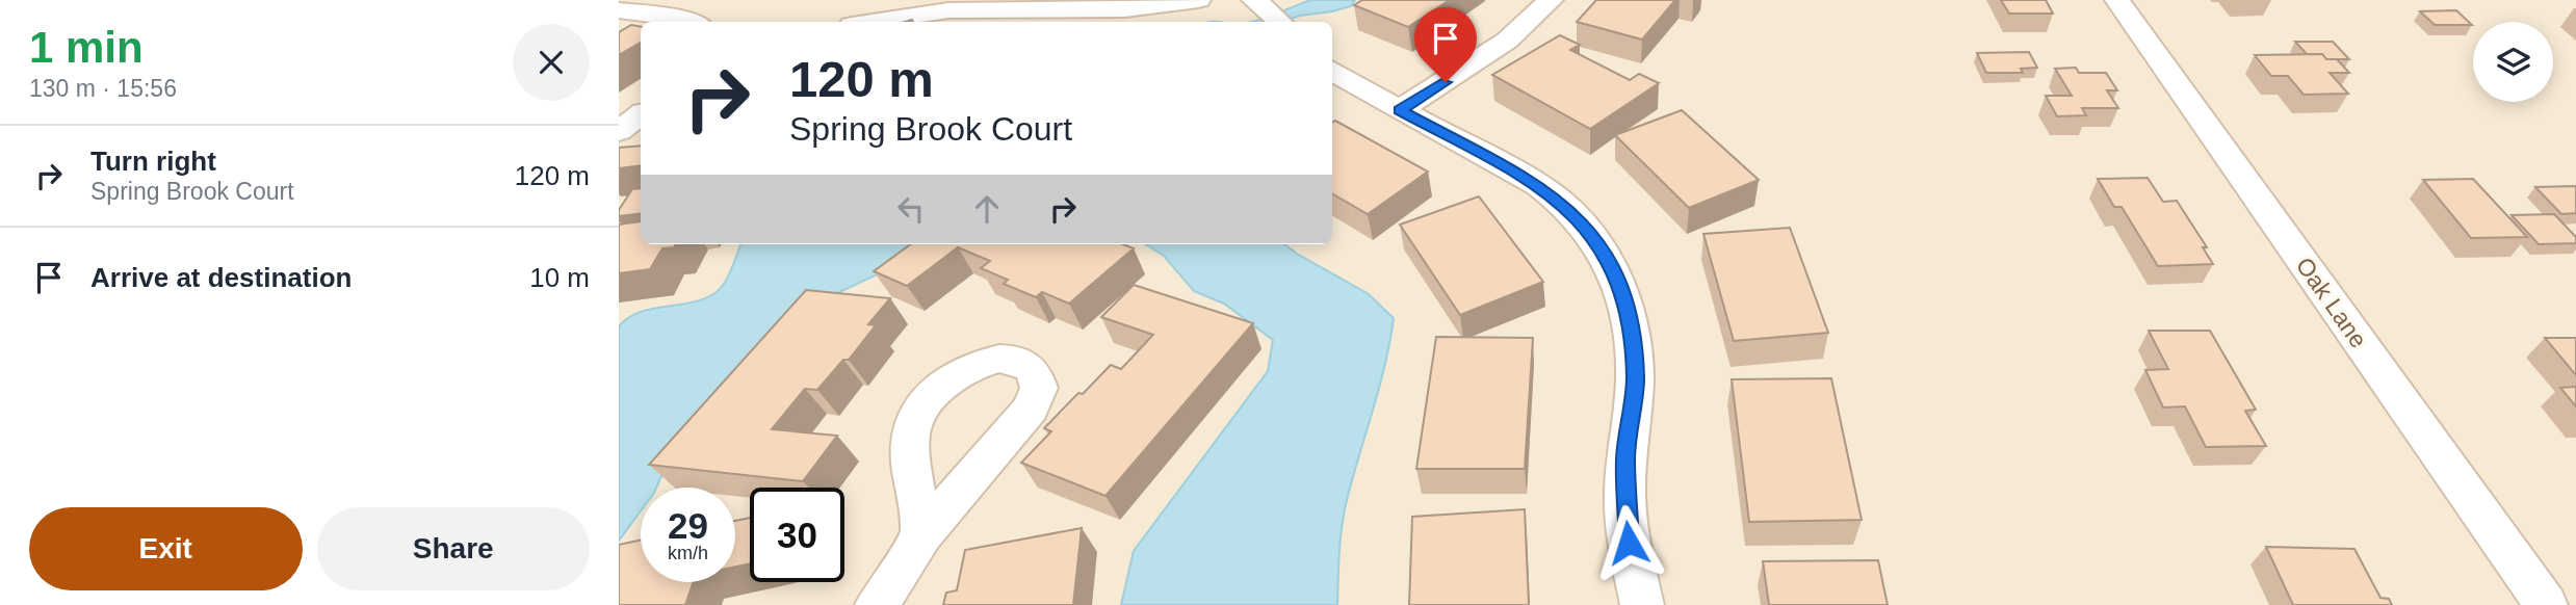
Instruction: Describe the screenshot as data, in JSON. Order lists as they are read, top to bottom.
{
  "streets": {
    "street": ["Oak Lane"]
  },
  "page": {
    "heading": ["1 min", "130 m · 15:56"],
    "turn": ["120 m", "Spring Brook Court"],
    "list": [
      {
        "name": "Turn right",
        "note": "Spring Brook Court",
        "value": "120 m"
      },
      {
        "name": "Arrive at destination",
        "value": "10 m"
      }
    ],
    "speed": "29 km/h",
    "limit": "30",
    "buttons": ["Exit", "Share"]
  }
}
